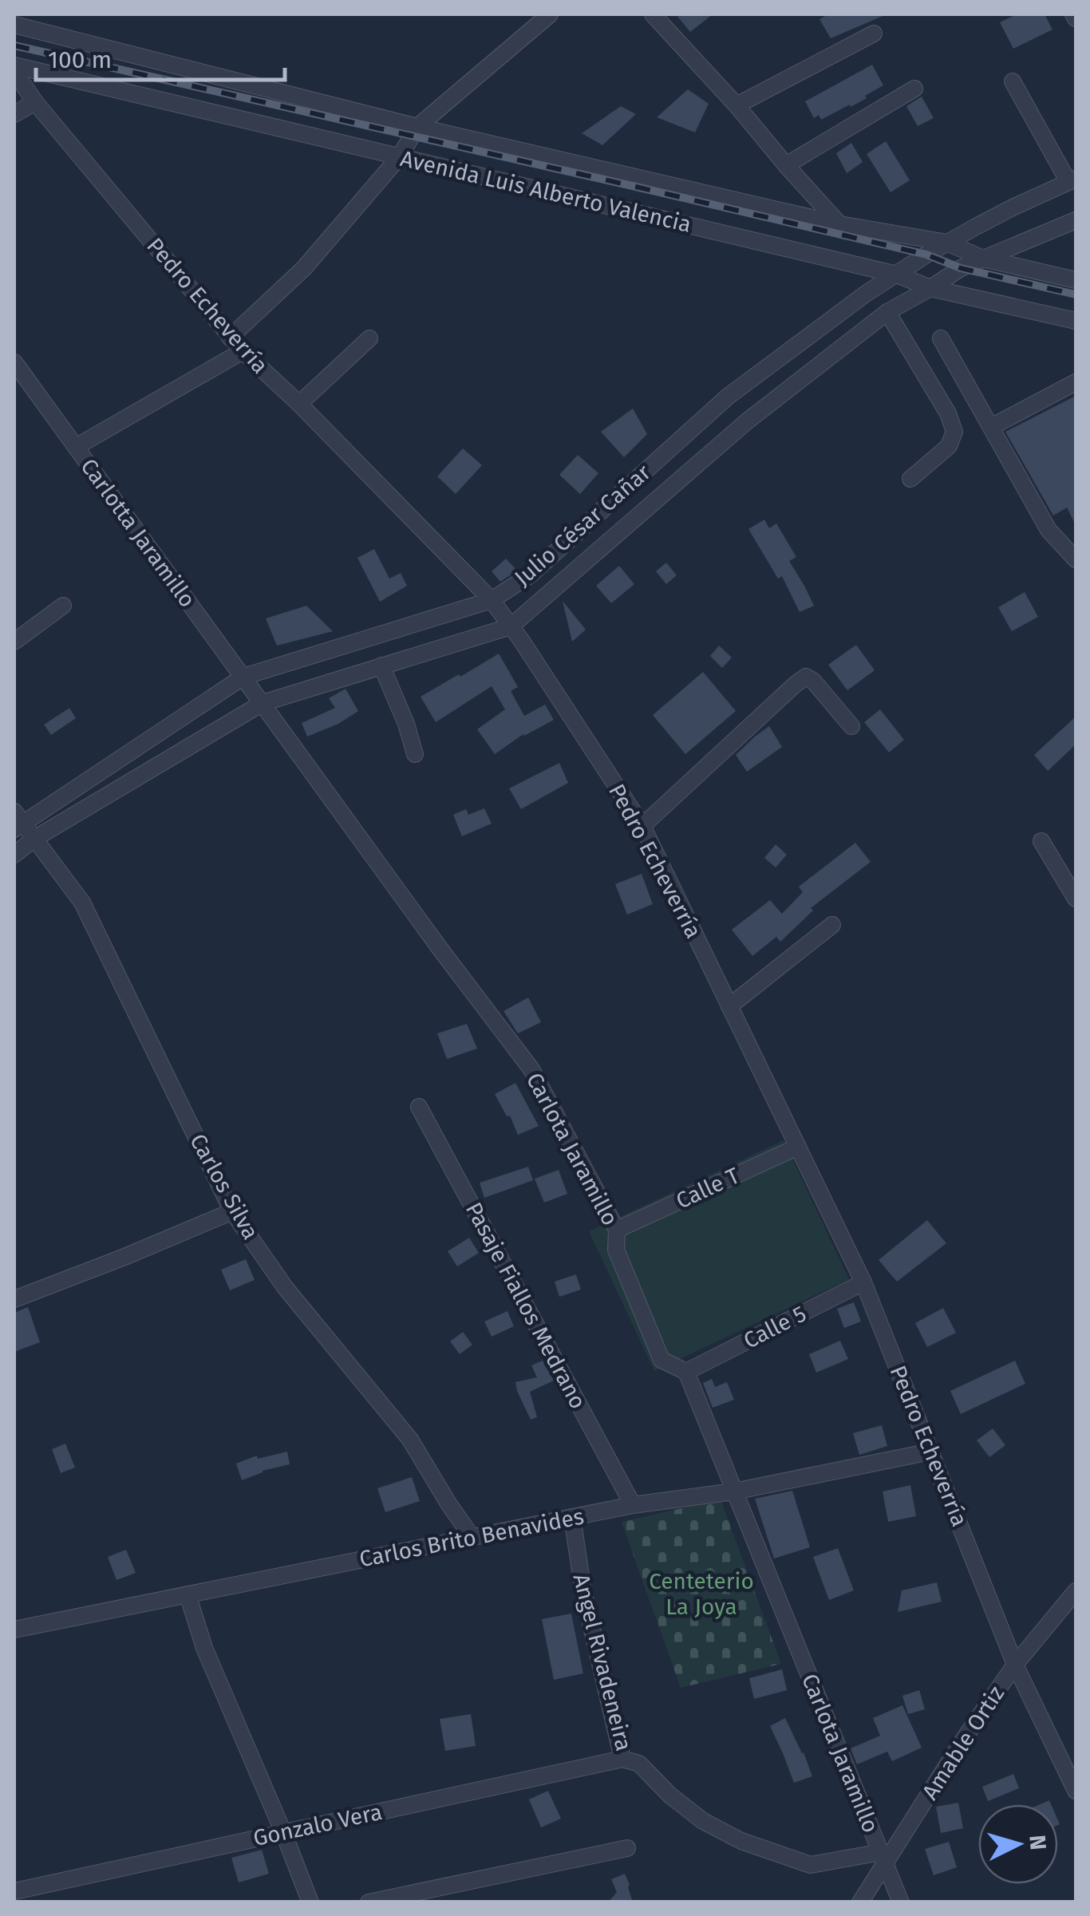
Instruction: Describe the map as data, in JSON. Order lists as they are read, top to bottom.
{
  "streets": {
    "street": [
      "Avenida Luis Alberto Valencia",
      "Pedro Echeverría",
      "Julio César Cañar",
      "Carlotta Jaramillo",
      "Carlota Jaramillo",
      "Carlos Silva",
      "Calle T",
      "Pasaje Fiallos Medrano",
      "Calle 5",
      "Carlos Brito Benavides",
      "Angel Rivadeneira",
      "Amable Ortiz",
      "Gonzalo Vera"
    ]
  },
  "crossings": [
    ["Avenida Luis Alberto Valencia", "Julio César Cañar"],
    ["Pedro Echeverría", "Julio César Cañar"],
    ["Pedro Echeverría", "Calle T"],
    ["Pedro Echeverría", "Calle 5"],
    ["Pedro Echeverría", "Carlos Brito Benavides"],
    ["Pedro Echeverría", "Amable Ortiz"],
    ["Julio César Cañar", "Carlotta Jaramillo"],
    ["Julio César Cañar", "Carlota Jaramillo"],
    ["Julio César Cañar", "Carlos Silva"],
    ["Carlotta Jaramillo", "Carlota Jaramillo"],
    ["Carlota Jaramillo", "Calle T"],
    ["Carlota Jaramillo", "Calle 5"],
    ["Carlota Jaramillo", "Carlos Brito Benavides"],
    ["Carlota Jaramillo", "Angel Rivadeneira"],
    ["Carlota Jaramillo", "Amable Ortiz"],
    ["Carlos Silva", "Carlos Brito Benavides"],
    ["Pasaje Fiallos Medrano", "Carlos Brito Benavides"],
    ["Carlos Brito Benavides", "Angel Rivadeneira"],
    ["Angel Rivadeneira", "Amable Ortiz"],
    ["Angel Rivadeneira", "Gonzalo Vera"]
  ],
  "parks": ["Centeterio La Joya"],
  "scale_bar": "100 m",
  "north": "right"
}
